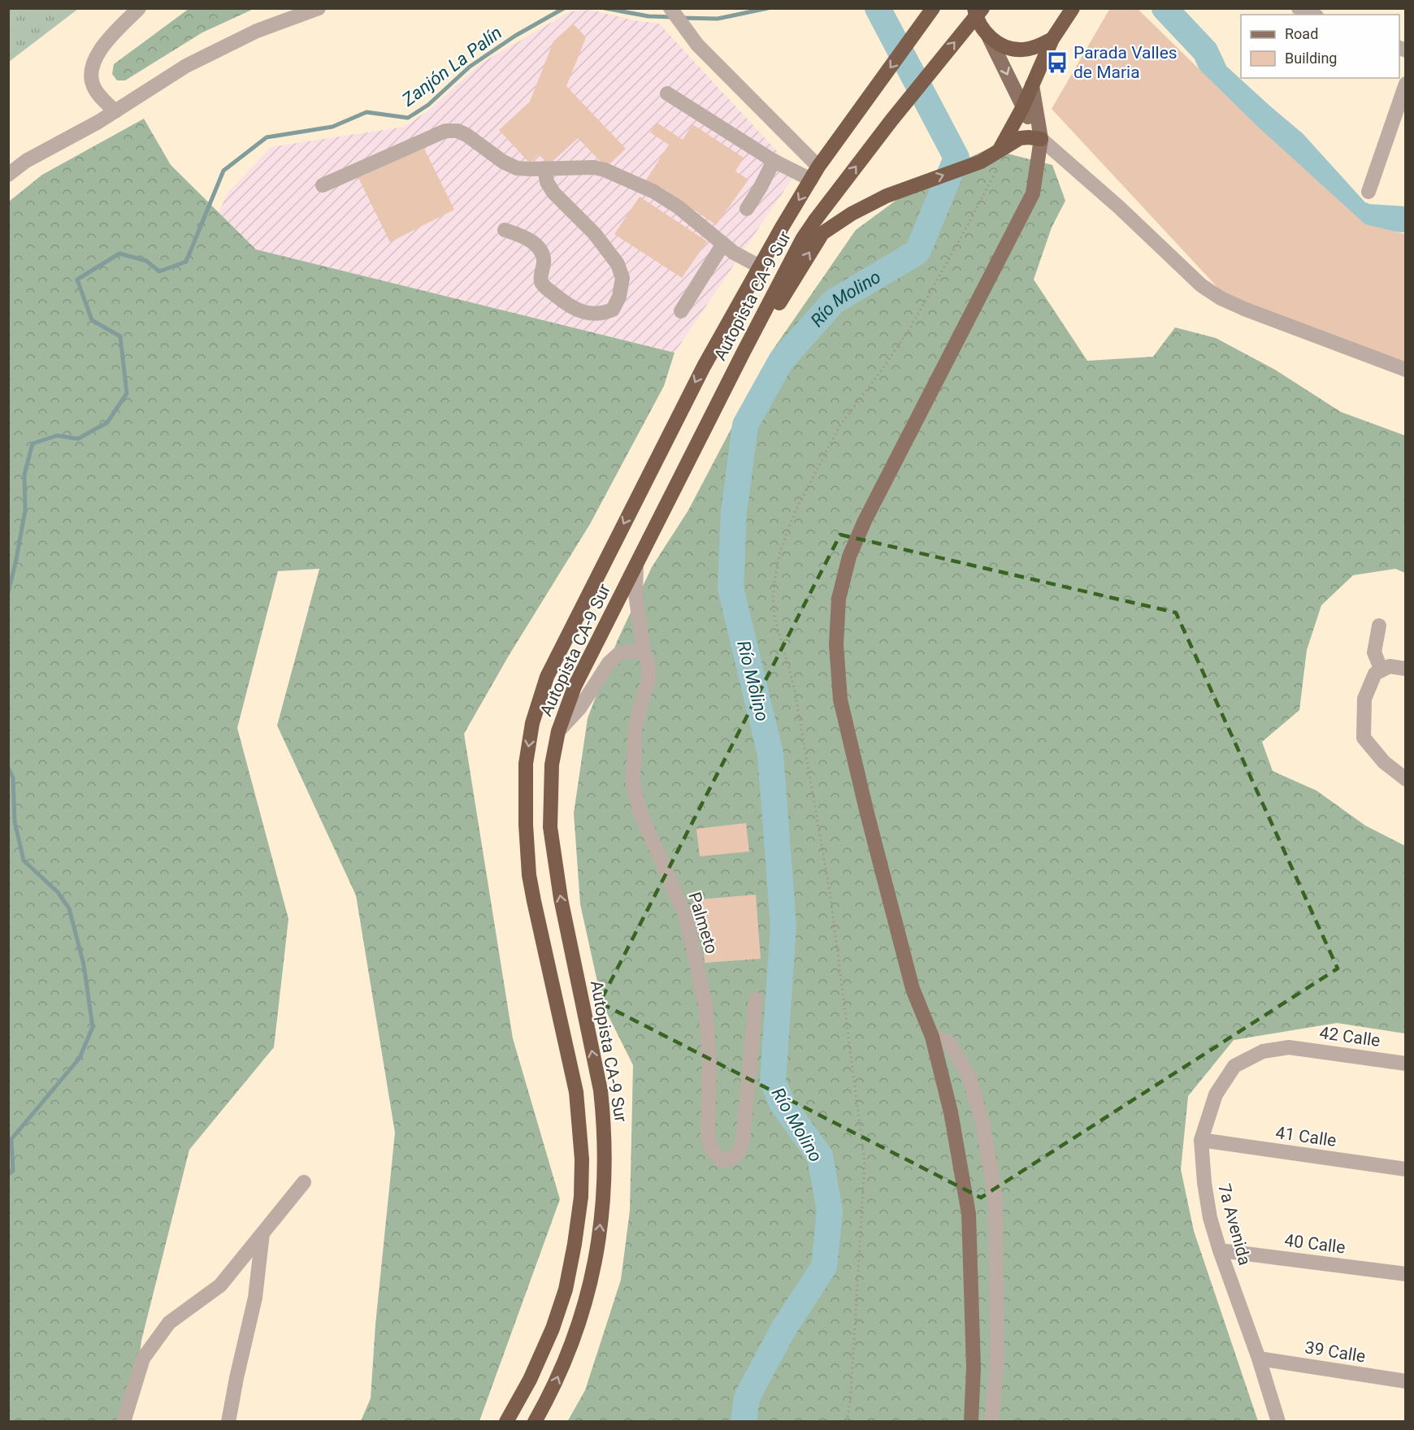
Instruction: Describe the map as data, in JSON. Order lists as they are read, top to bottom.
{
  "streets": {
    "highway": ["Autopista CA-9 Sur"],
    "street": [
      "Palmeto",
      "42 Calle",
      "41 Calle",
      "7a Avenida",
      "40 Calle",
      "39 Calle"
    ]
  },
  "crossings": [
    ["42 Calle", "7a Avenida"],
    ["41 Calle", "7a Avenida"],
    ["7a Avenida", "40 Calle"],
    ["7a Avenida", "39 Calle"]
  ],
  "water": ["Zanjón La Palín", "Río Molino"],
  "places": {
    "bus stop": ["Parada Valles de Maria"]
  },
  "legend": ["Road", "Building"]
}
